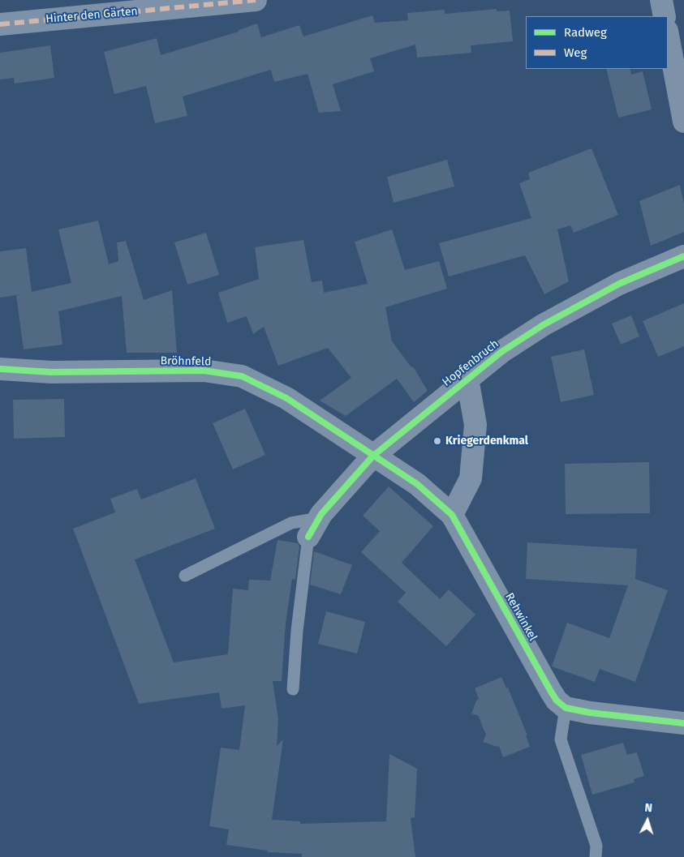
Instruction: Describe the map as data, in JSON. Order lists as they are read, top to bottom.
{
  "streets": {
    "street": [
      "Hinter den Gärten",
      "Bröhnfeld",
      "Hopfenbruch",
      "Rehwinkel"
    ]
  },
  "crossings": [
    ["Bröhnfeld", "Hopfenbruch"],
    ["Bröhnfeld", "Rehwinkel"],
    ["Hopfenbruch", "Rehwinkel"]
  ],
  "places": ["Kriegerdenkmal"],
  "legend": ["Radweg", "Weg"],
  "north": "top"
}
